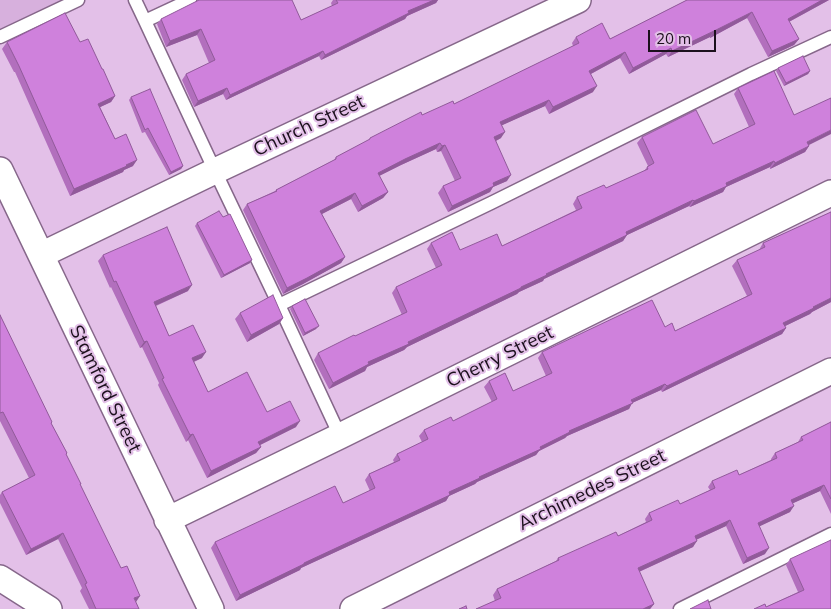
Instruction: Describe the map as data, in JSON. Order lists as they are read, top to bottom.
{
  "streets": {
    "street": [
      "Church Street",
      "Cherry Street",
      "Stamford Street",
      "Archimedes Street"
    ]
  },
  "crossings": [
    ["Church Street", "Stamford Street"],
    ["Cherry Street", "Stamford Street"]
  ],
  "scale_bar": "20 m"
}
